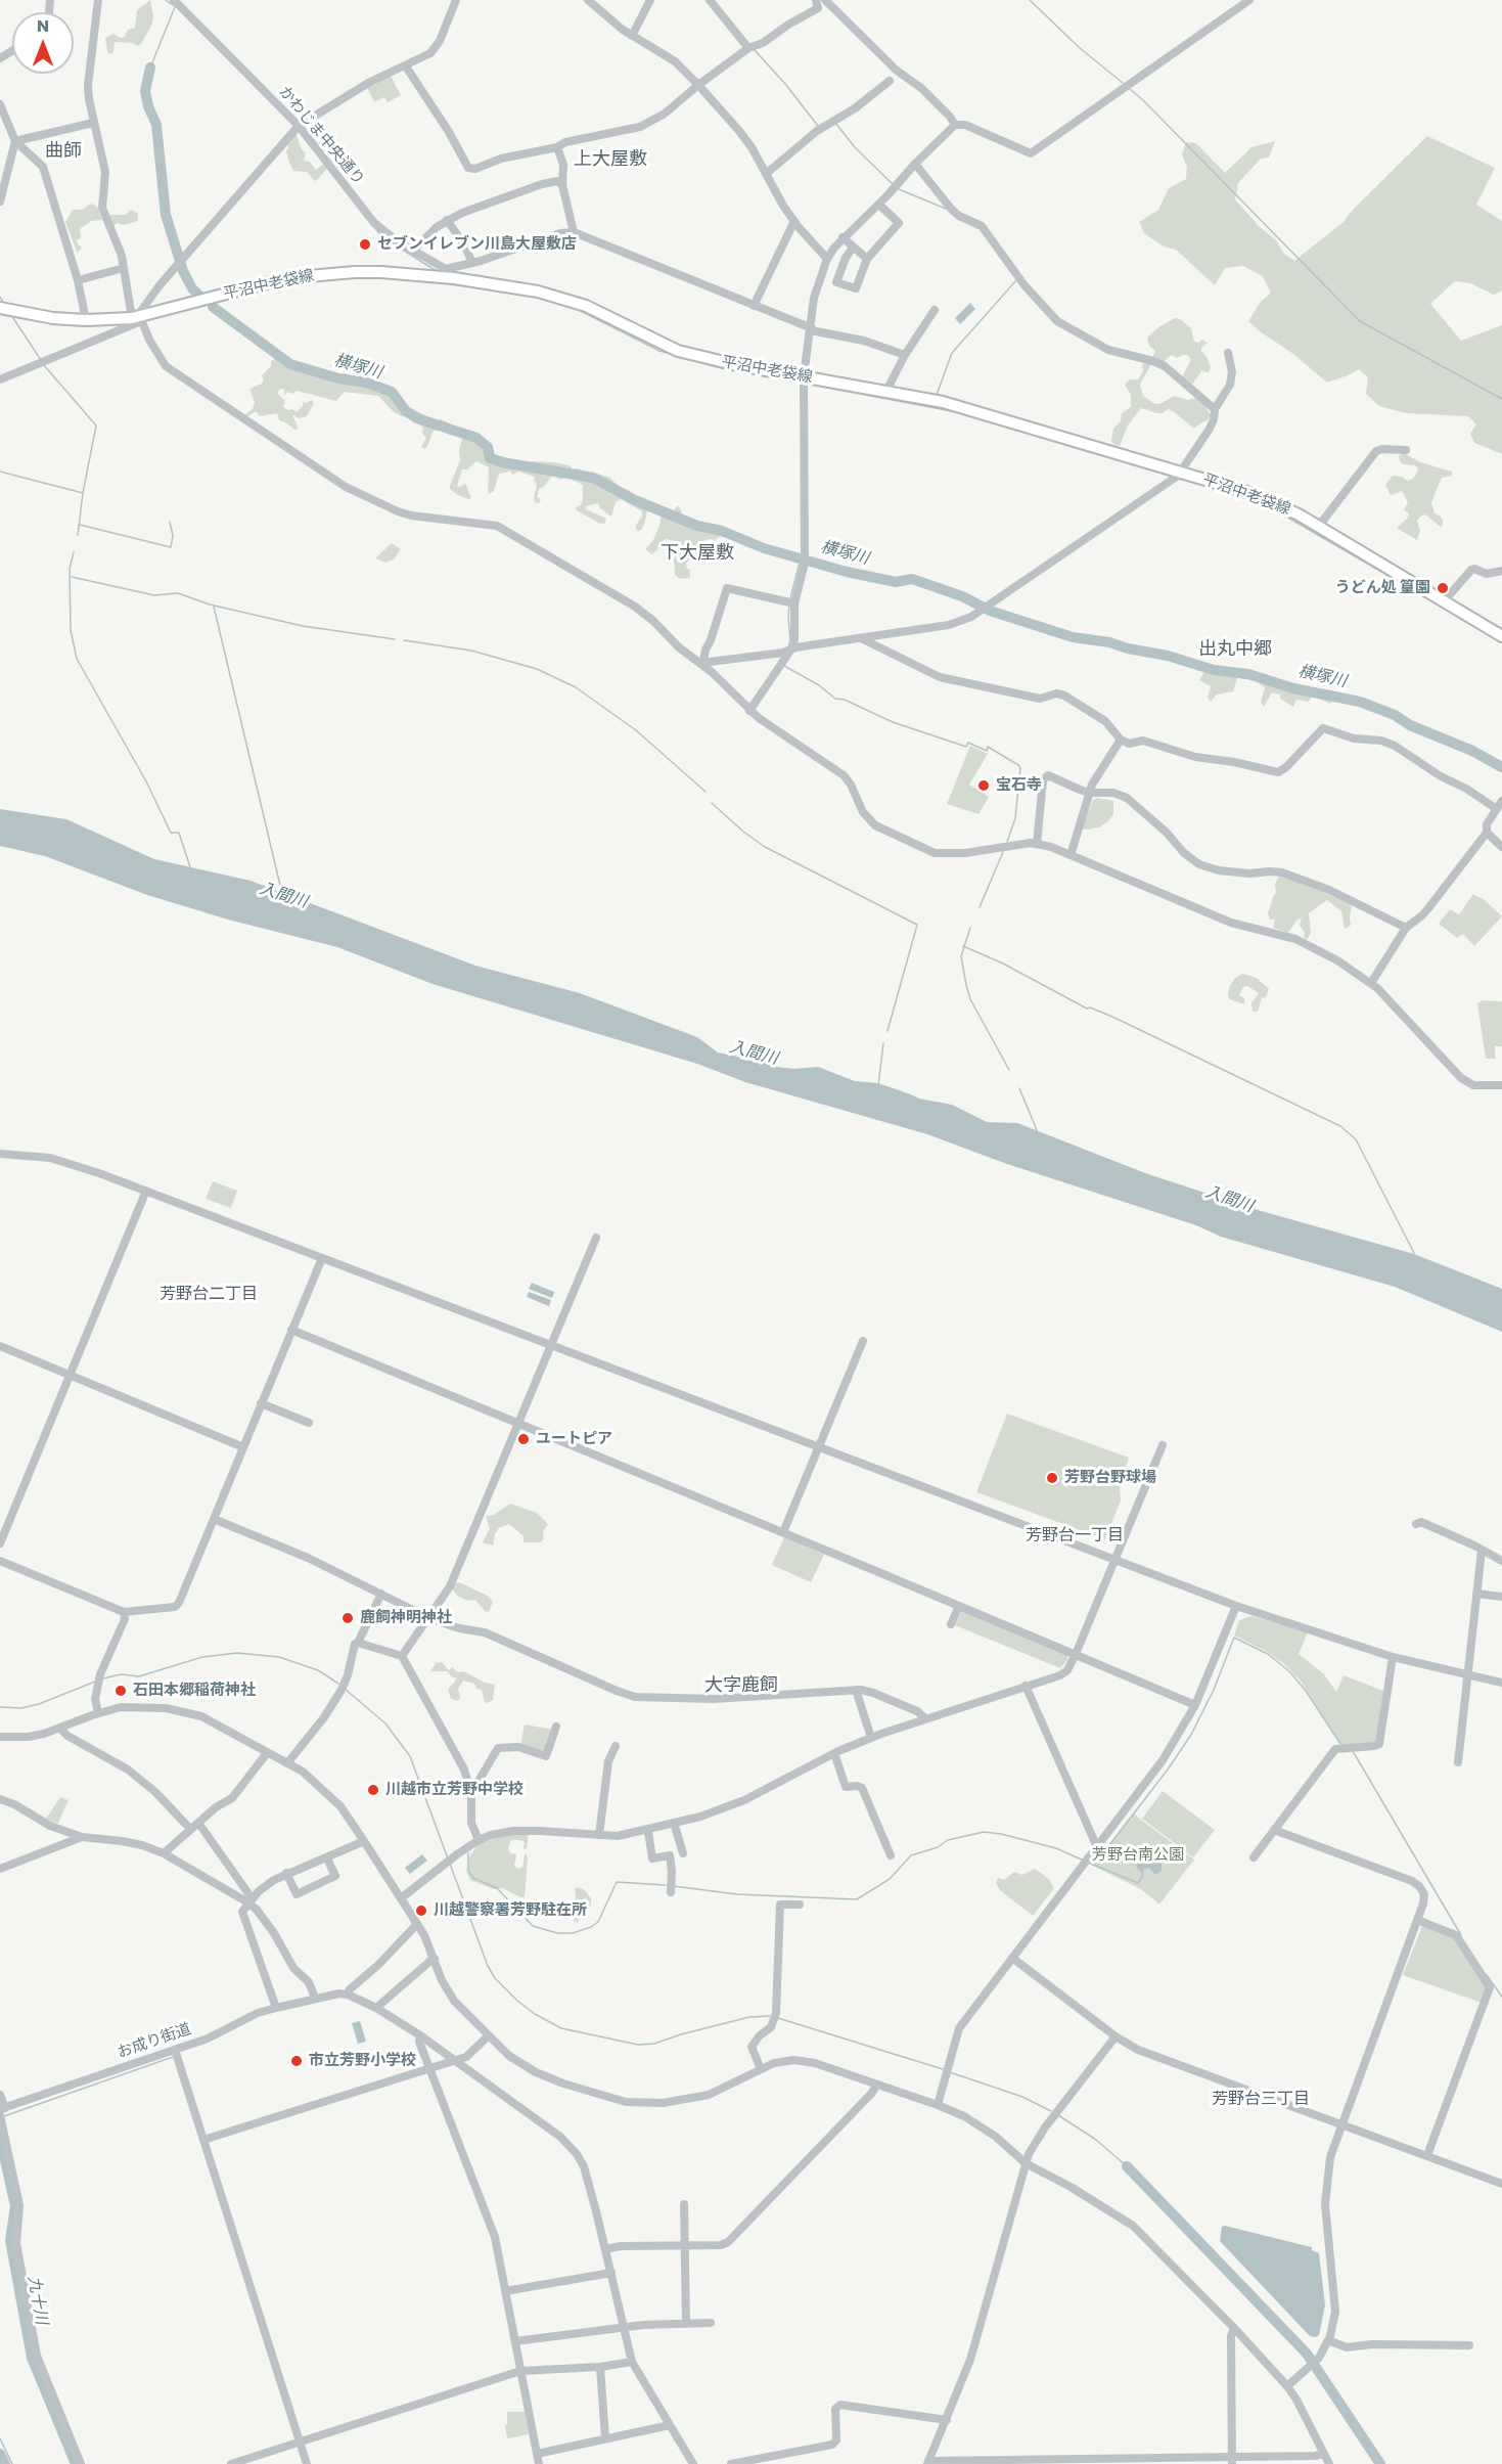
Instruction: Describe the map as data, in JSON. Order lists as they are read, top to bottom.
{
  "streets": {
    "main road": ["平沼中老袋線"],
    "street": ["かわじま中央通り", "お成り街道"]
  },
  "crossings": [
    ["かわじま中央通り", "平沼中老袋線"]
  ],
  "districts": [
    "曲師",
    "上大屋敷",
    "下大屋敷",
    "出丸中郷",
    "芳野台二丁目",
    "芳野台一丁目",
    "大字鹿飼",
    "芳野台三丁目"
  ],
  "water": ["横塚川", "入間川", "九十川"],
  "parks": ["芳野台南公園"],
  "places": [
    "セブンイレブン川島大屋敷店",
    "うどん処 篁園",
    "宝石寺",
    "ユートピア",
    "芳野台野球場",
    "鹿飼神明神社",
    "石田本郷稲荷神社",
    "川越市立芳野中学校",
    "川越警察署芳野駐在所",
    "市立芳野小学校"
  ],
  "north": "top"
}
